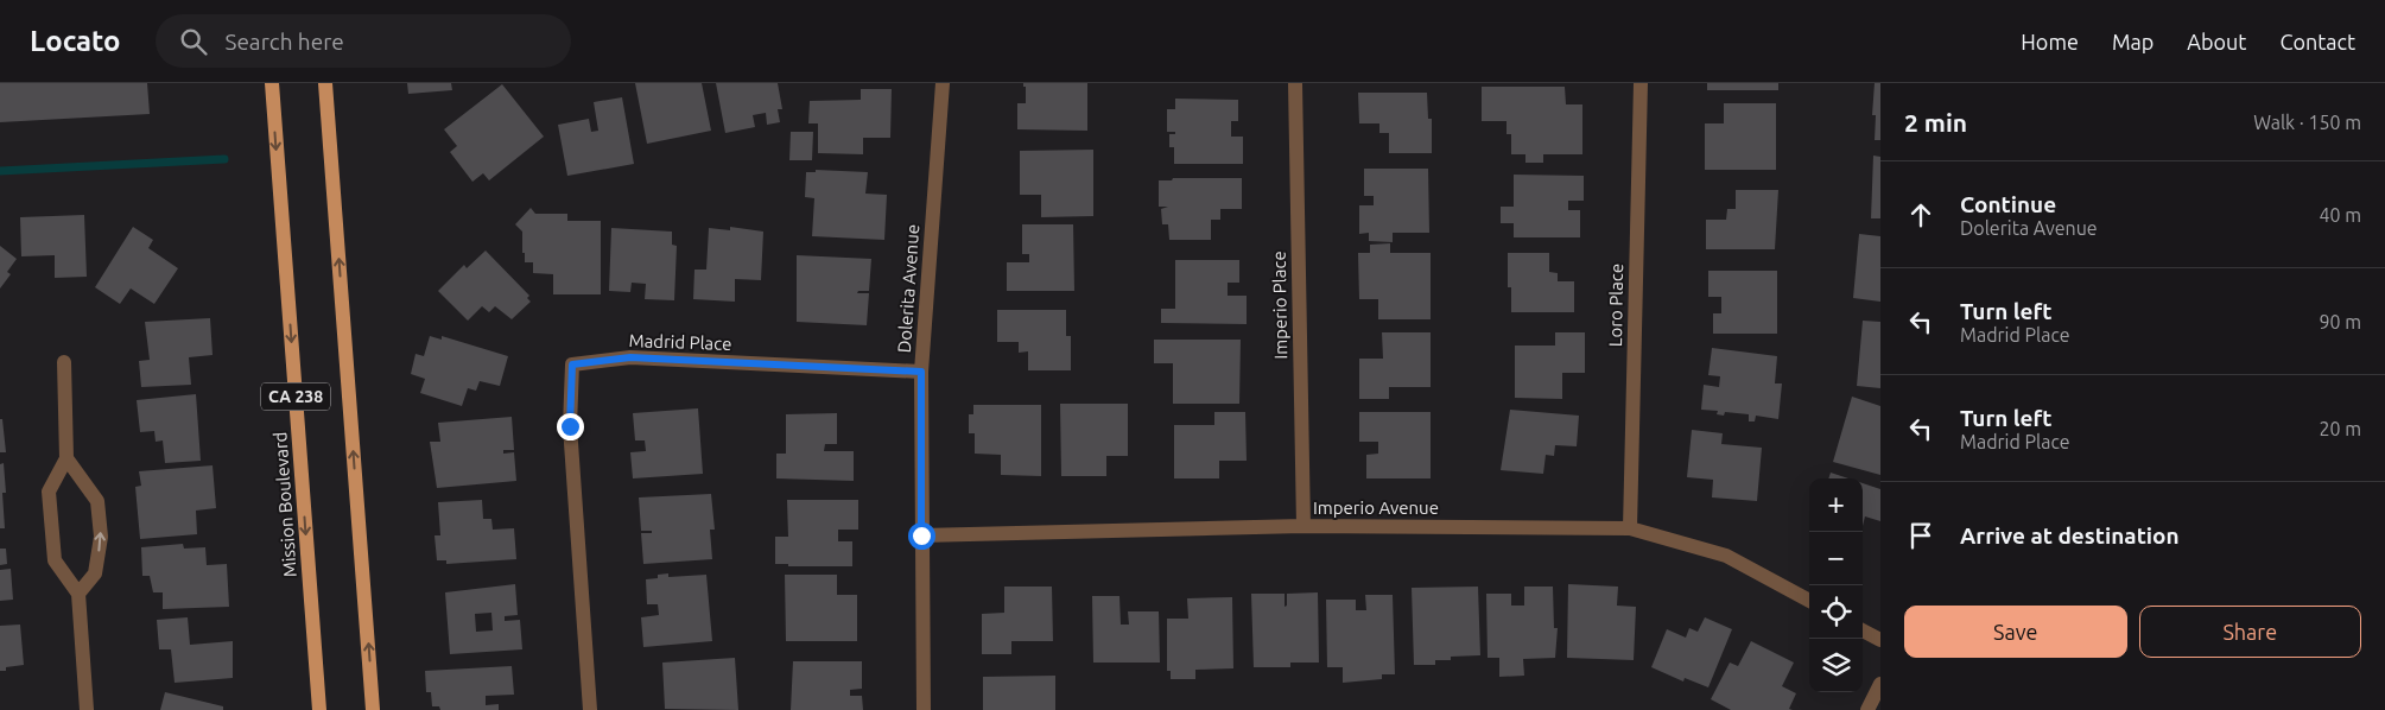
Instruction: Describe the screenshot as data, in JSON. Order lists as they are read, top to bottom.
{
  "streets": {
    "main road": ["CA 238", "Mission Boulevard"],
    "street": [
      "Dolerita Avenue",
      "Imperio Place",
      "Loro Place",
      "Madrid Place",
      "Imperio Avenue"
    ]
  },
  "crossings": [
    ["Dolerita Avenue", "Madrid Place"],
    ["Dolerita Avenue", "Imperio Avenue"],
    ["Imperio Place", "Imperio Avenue"],
    ["Loro Place", "Imperio Avenue"]
  ],
  "page": {
    "header": "Locato",
    "search": "Search here",
    "nav": [
      "Home",
      "Map",
      "About",
      "Contact"
    ],
    "heading": ["2 min", "Walk · 150 m"],
    "list": [
      ["Continue", "Dolerita Avenue", "40 m"],
      ["Turn left", "Madrid Place", "90 m"],
      ["Turn left", "Madrid Place", "20 m"],
      "Arrive at destination"
    ],
    "map_buttons": ["+", "−"],
    "buttons": ["Save", "Share"]
  }
}
